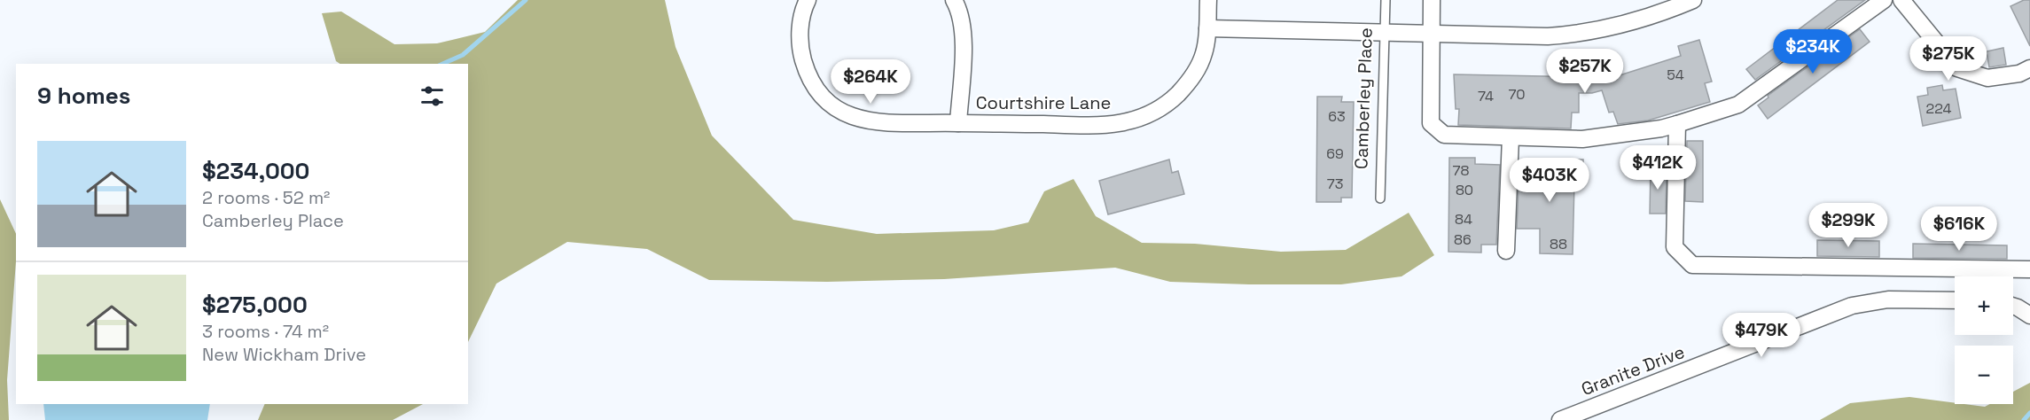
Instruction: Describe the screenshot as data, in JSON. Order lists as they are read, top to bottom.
{
  "streets": {
    "street": ["Courtshire Lane", "Granite Drive"],
    "lane": ["Camberley Place"]
  },
  "house_numbers": [
    "54",
    "70",
    "74",
    "224",
    "63",
    "69",
    "78",
    "73",
    "80",
    "84",
    "86",
    "88"
  ],
  "page": {
    "price": [
      "$234K",
      "$275K",
      "$257K",
      "$264K",
      "$412K",
      "$403K",
      "$299K",
      "$616K",
      "$479K"
    ],
    "heading": "9 homes",
    "list": [
      {
        "name": "$234,000",
        "note": "2 rooms · 52 m² · Camberley Place"
      },
      {
        "name": "$275,000",
        "note": "3 rooms · 74 m² · New Wickham Drive"
      }
    ],
    "map_buttons": ["+", "−"]
  }
}
